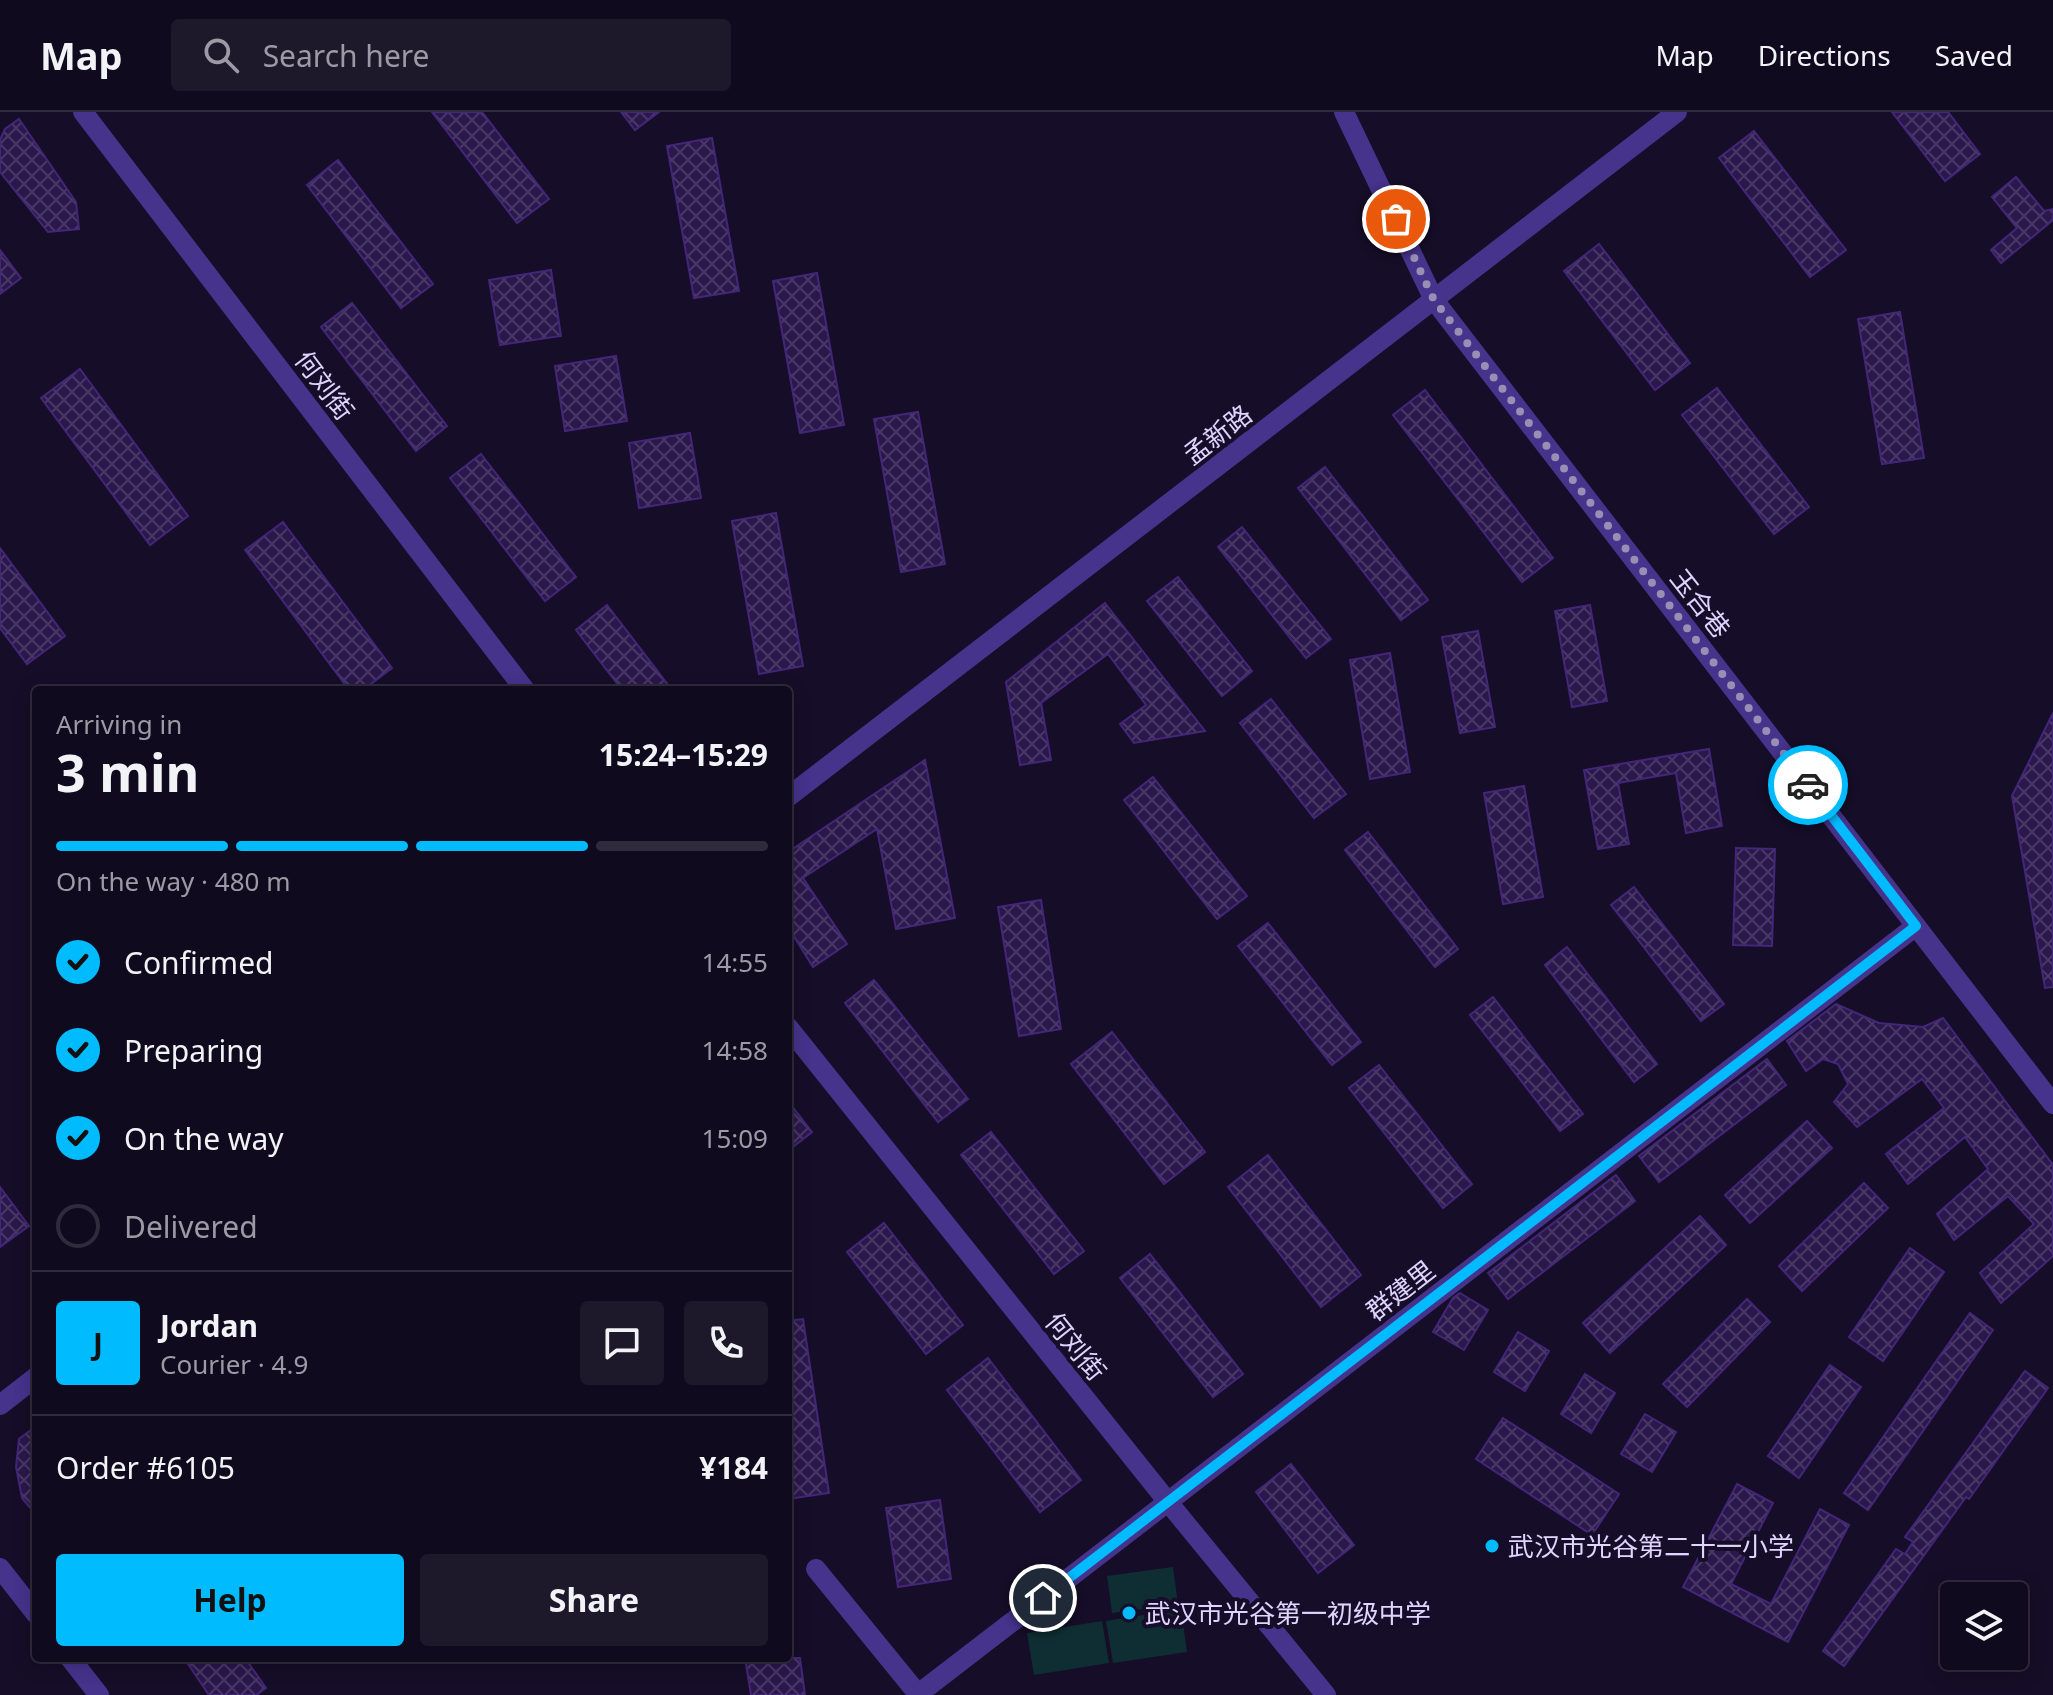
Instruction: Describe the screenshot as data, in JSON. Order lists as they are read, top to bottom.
{
  "streets": {
    "street": [
      "何刘街",
      "孟新路",
      "玉合巷",
      "群建里"
    ]
  },
  "crossings": [
    ["何刘街", "群建里"],
    ["孟新路", "玉合巷"],
    ["玉合巷", "群建里"]
  ],
  "places": ["武汉市光谷第二十一小学", "武汉市光谷第一初级中学"],
  "page": {
    "header": "Map",
    "search": "Search here",
    "nav": ["Map", "Directions", "Saved"],
    "heading": ["3 min", "Arriving in", "15:24–15:29"],
    "panel": [
      "Jordan",
      "Courier · 4.9",
      "Order #6105",
      "¥184"
    ],
    "bar": "On the way · 480 m",
    "list": [
      ["Confirmed", "14:55"],
      ["Preparing", "14:58"],
      ["On the way", "15:09"],
      "Delivered"
    ],
    "round": "J",
    "buttons": ["Help", "Share"]
  }
}
